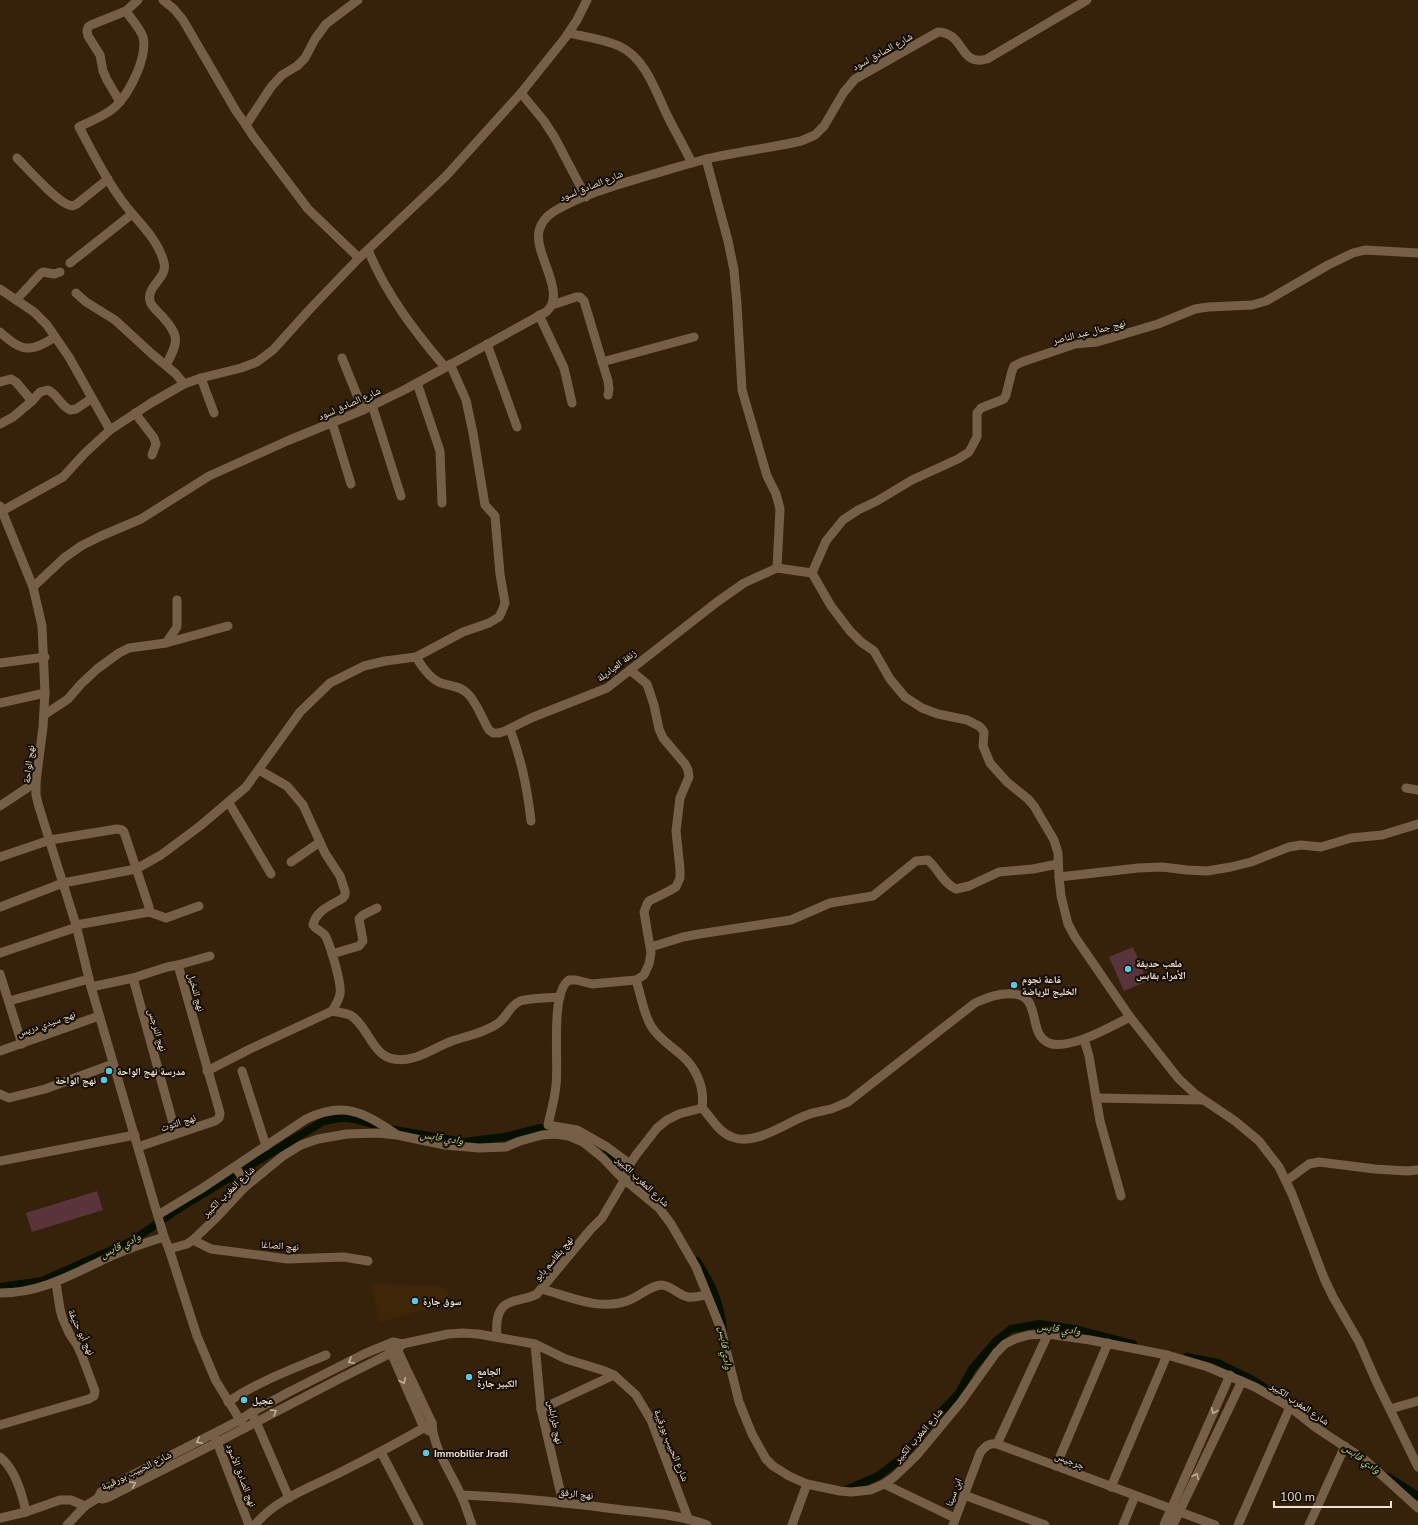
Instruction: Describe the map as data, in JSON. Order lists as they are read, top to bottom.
{
  "streets": {
    "street": [
      "شارع الصادق لسود",
      "نهج جمال عبد الناصر",
      "زنقة العباديلة",
      "نهج الواحة",
      "نهج النخيل",
      "نهج سيدي دريس",
      "نهج النرجس",
      "نهج التوت",
      "شارع المغرب الكبير",
      "نهج الصاغا",
      "نهج بلقاسم بابو",
      "نهج أبو حنيفة",
      "نهج طرابلس",
      "شارع الحبيب بورقيبة",
      "جرجيس",
      "نهج الصادق الأسود",
      "ابن سينا",
      "نهج الرفق"
    ]
  },
  "crossings": [
    ["شارع الصادق لسود", "نهج الواحة"],
    ["نهج الواحة", "نهج النخيل"],
    ["نهج الواحة", "نهج سيدي دريس"],
    ["نهج الواحة", "نهج التوت"],
    ["نهج الواحة", "شارع المغرب الكبير"],
    ["نهج الواحة", "شارع الحبيب بورقيبة"],
    ["نهج النخيل", "نهج النرجس"],
    ["نهج النخيل", "نهج التوت"],
    ["نهج النرجس", "نهج التوت"],
    ["شارع المغرب الكبير", "نهج الصاغا"],
    ["شارع المغرب الكبير", "نهج بلقاسم بابو"],
    ["نهج بلقاسم بابو", "شارع الحبيب بورقيبة"],
    ["نهج طرابلس", "شارع الحبيب بورقيبة"],
    ["نهج طرابلس", "نهج الرفق"],
    ["شارع الحبيب بورقيبة", "نهج الصادق الأسود"],
    ["شارع الحبيب بورقيبة", "نهج الرفق"],
    ["جرجيس", "ابن سينا"]
  ],
  "water": ["وادي قابس"],
  "places": [
    "ملعب حديقة الأمراء بقابس",
    "قاعة نجوم الخليج للرياضة",
    "مدرسة نهج الواحة",
    "نهج الواحة",
    "سوق جارة",
    "الجامع الكبير جارة",
    "عجيل",
    "Immobilier Jradi"
  ],
  "scale_bar": "100 m"
}
